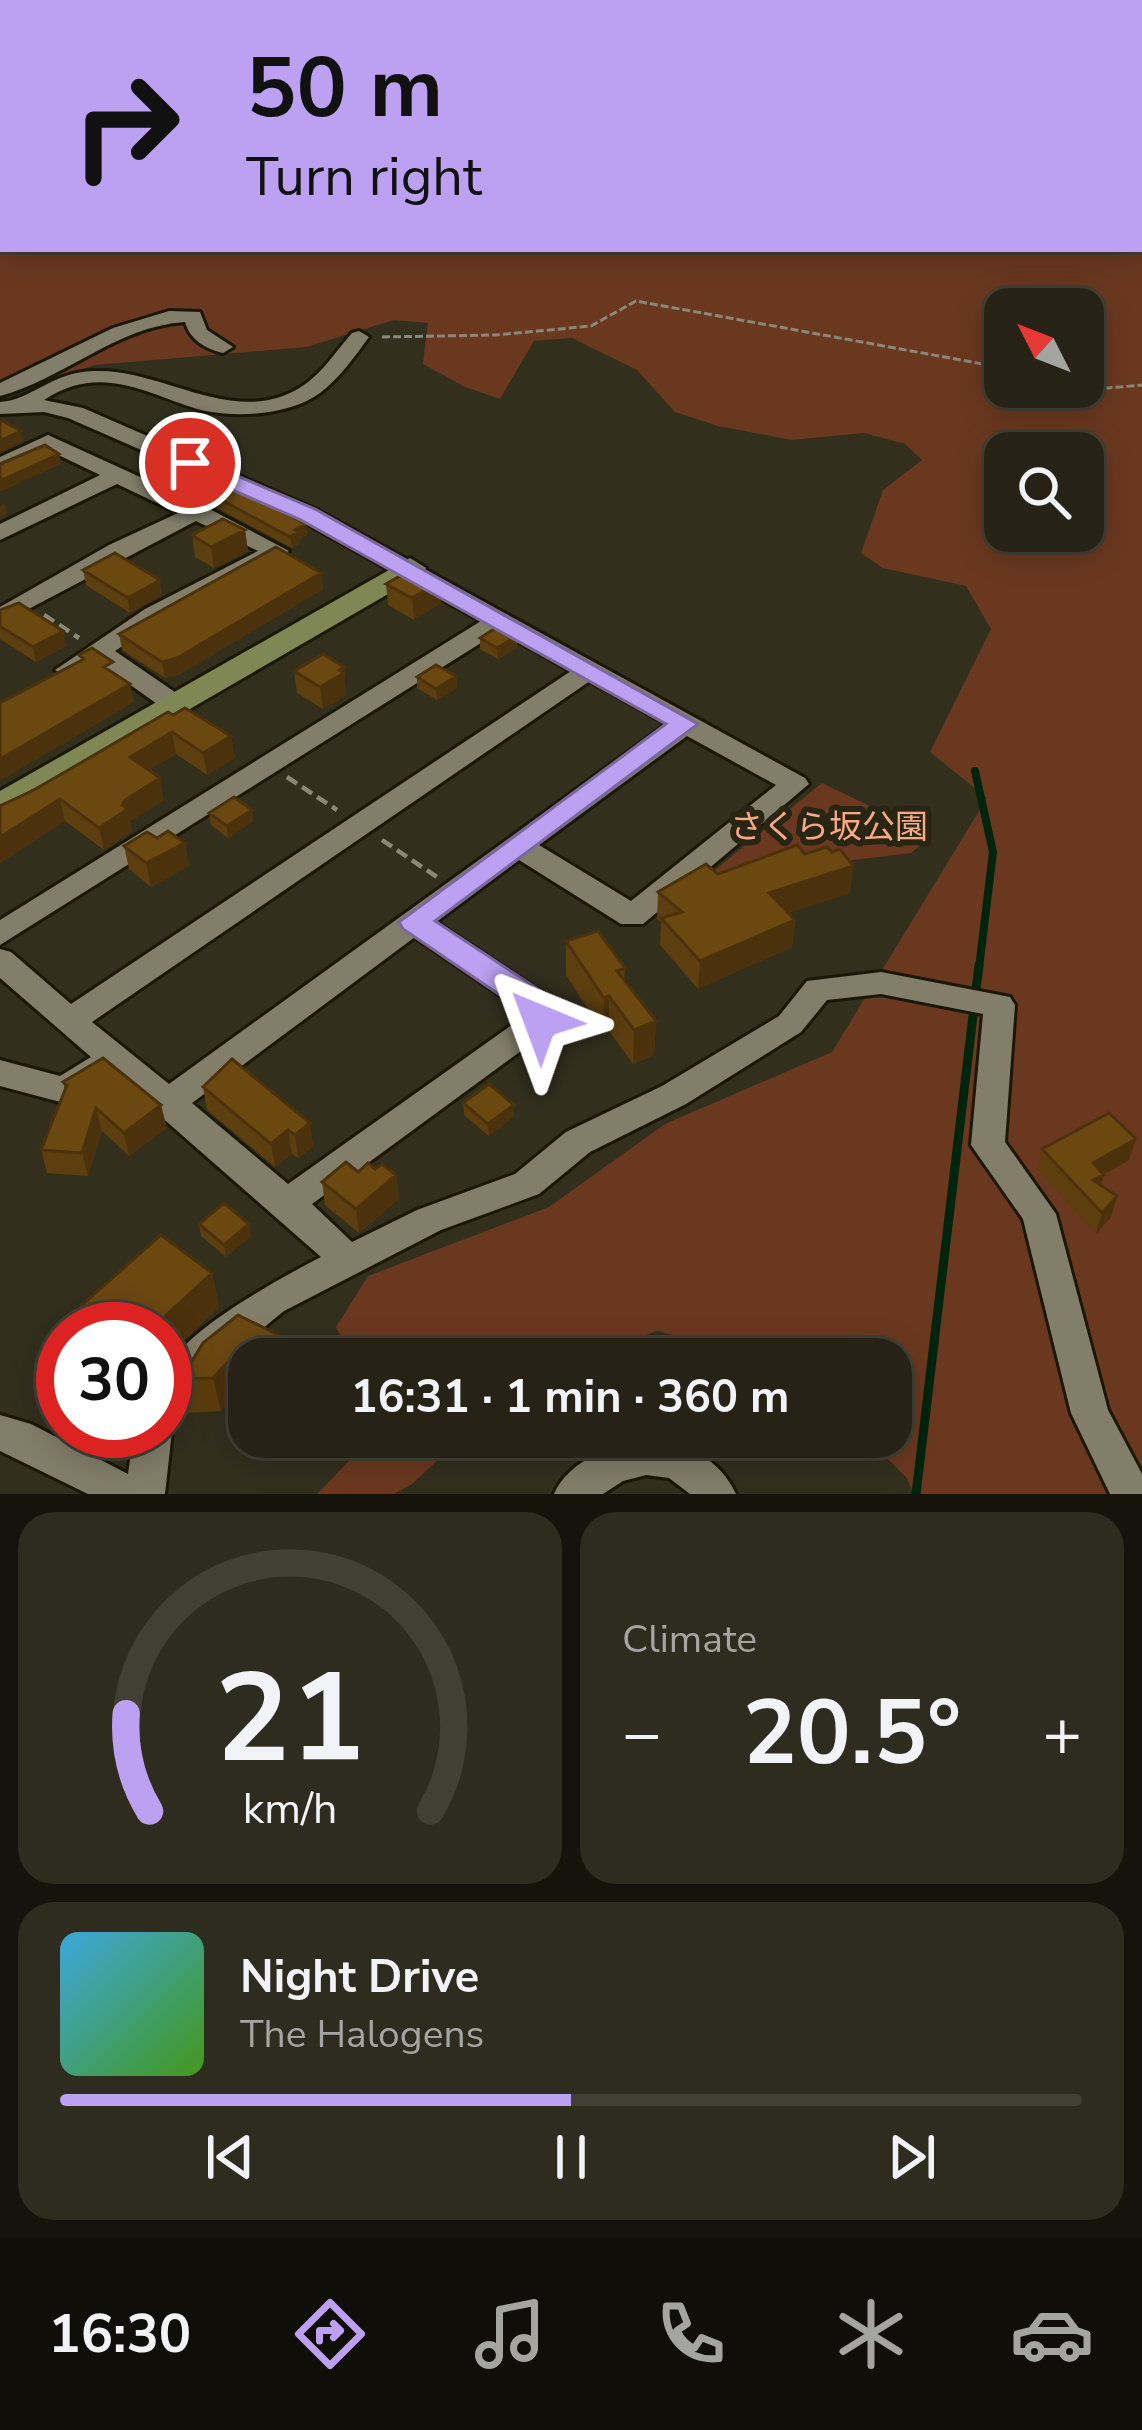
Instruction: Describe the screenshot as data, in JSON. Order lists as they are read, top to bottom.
{
  "parks": ["さくら坂公園"],
  "north": "top left",
  "page": {
    "turn": ["50 m", "Turn right"],
    "limit": "30",
    "trip": "16:31 · 1 min · 360 m",
    "tile": "Climate",
    "heat": ["−", "20.5°", "+"],
    "song": ["Night Drive", "The Halogens"],
    "tabs": "16:30",
    "gauge": ["21", "km/h"]
  }
}
